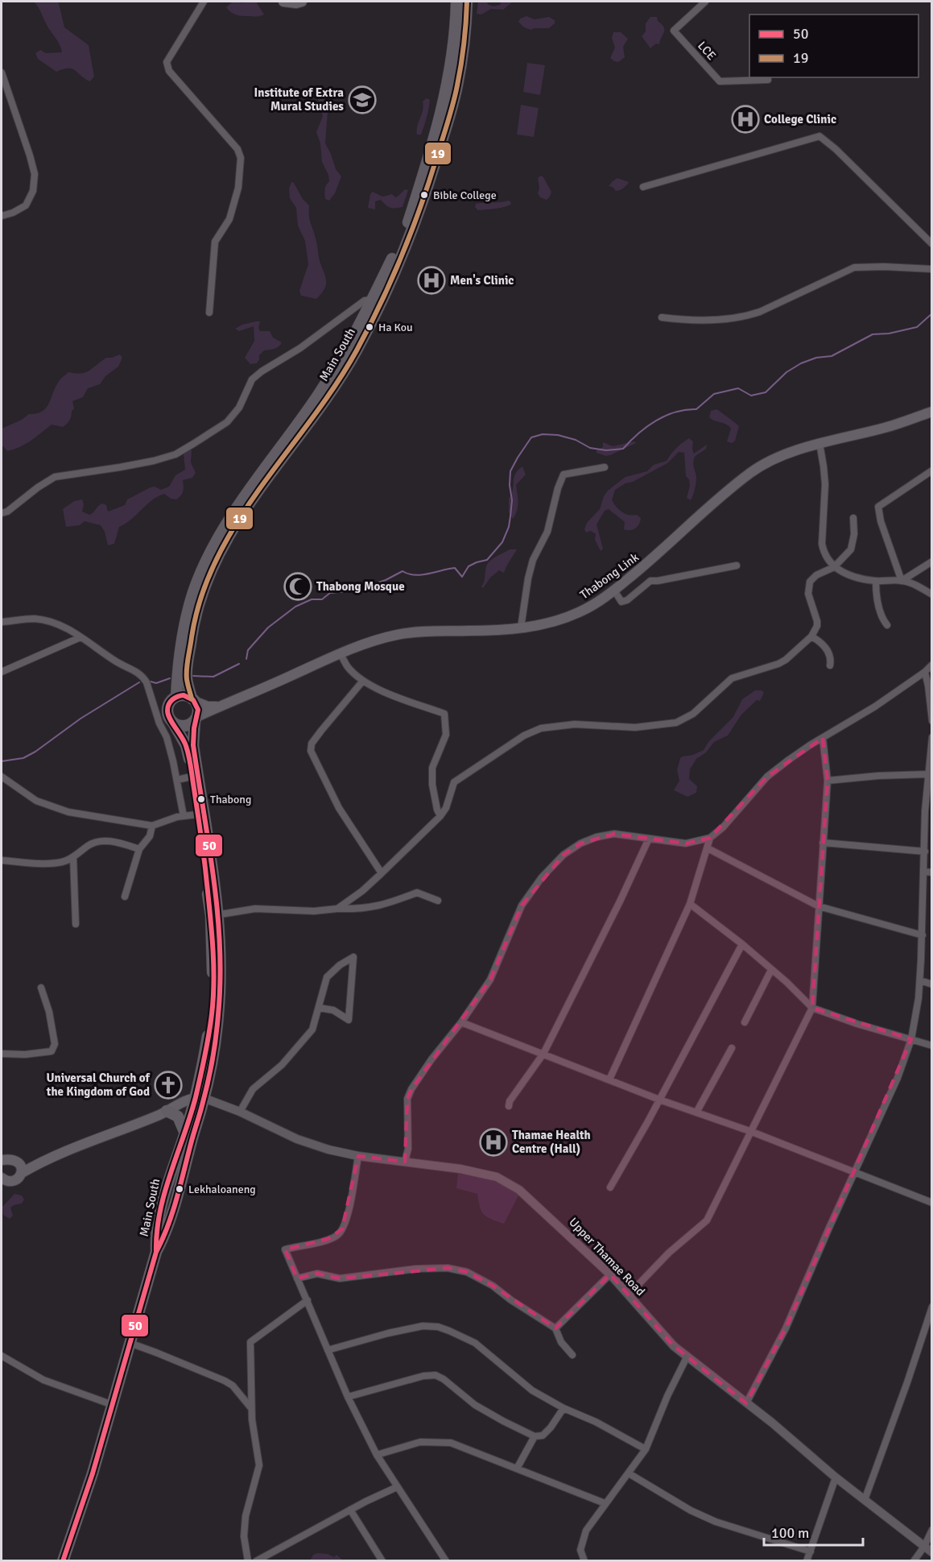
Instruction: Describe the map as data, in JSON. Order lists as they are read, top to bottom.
{
  "streets": {
    "highway": ["Main South"],
    "main road": ["Thabong Link"],
    "street": ["LCE", "Upper Thamae Road"]
  },
  "crossings": [
    ["Main South", "Thabong Link"],
    ["Main South", "Upper Thamae Road"]
  ],
  "places": {
    "school or university": ["Institute of Extra Mural Studies"],
    "hospital": ["College Clinic", "Men's Clinic", "Thamae Health Centre (Hall)"],
    "other": [
      "Bible College",
      "Ha Kou",
      "Thabong",
      "Lekhaloaneng"
    ],
    "mosque": ["Thabong Mosque"],
    "church": ["Universal Church of the Kingdom of God"]
  },
  "lines": ["transit line 19", "transit line 50"],
  "legend": ["50", "19"],
  "scale_bar": "100 m"
}
